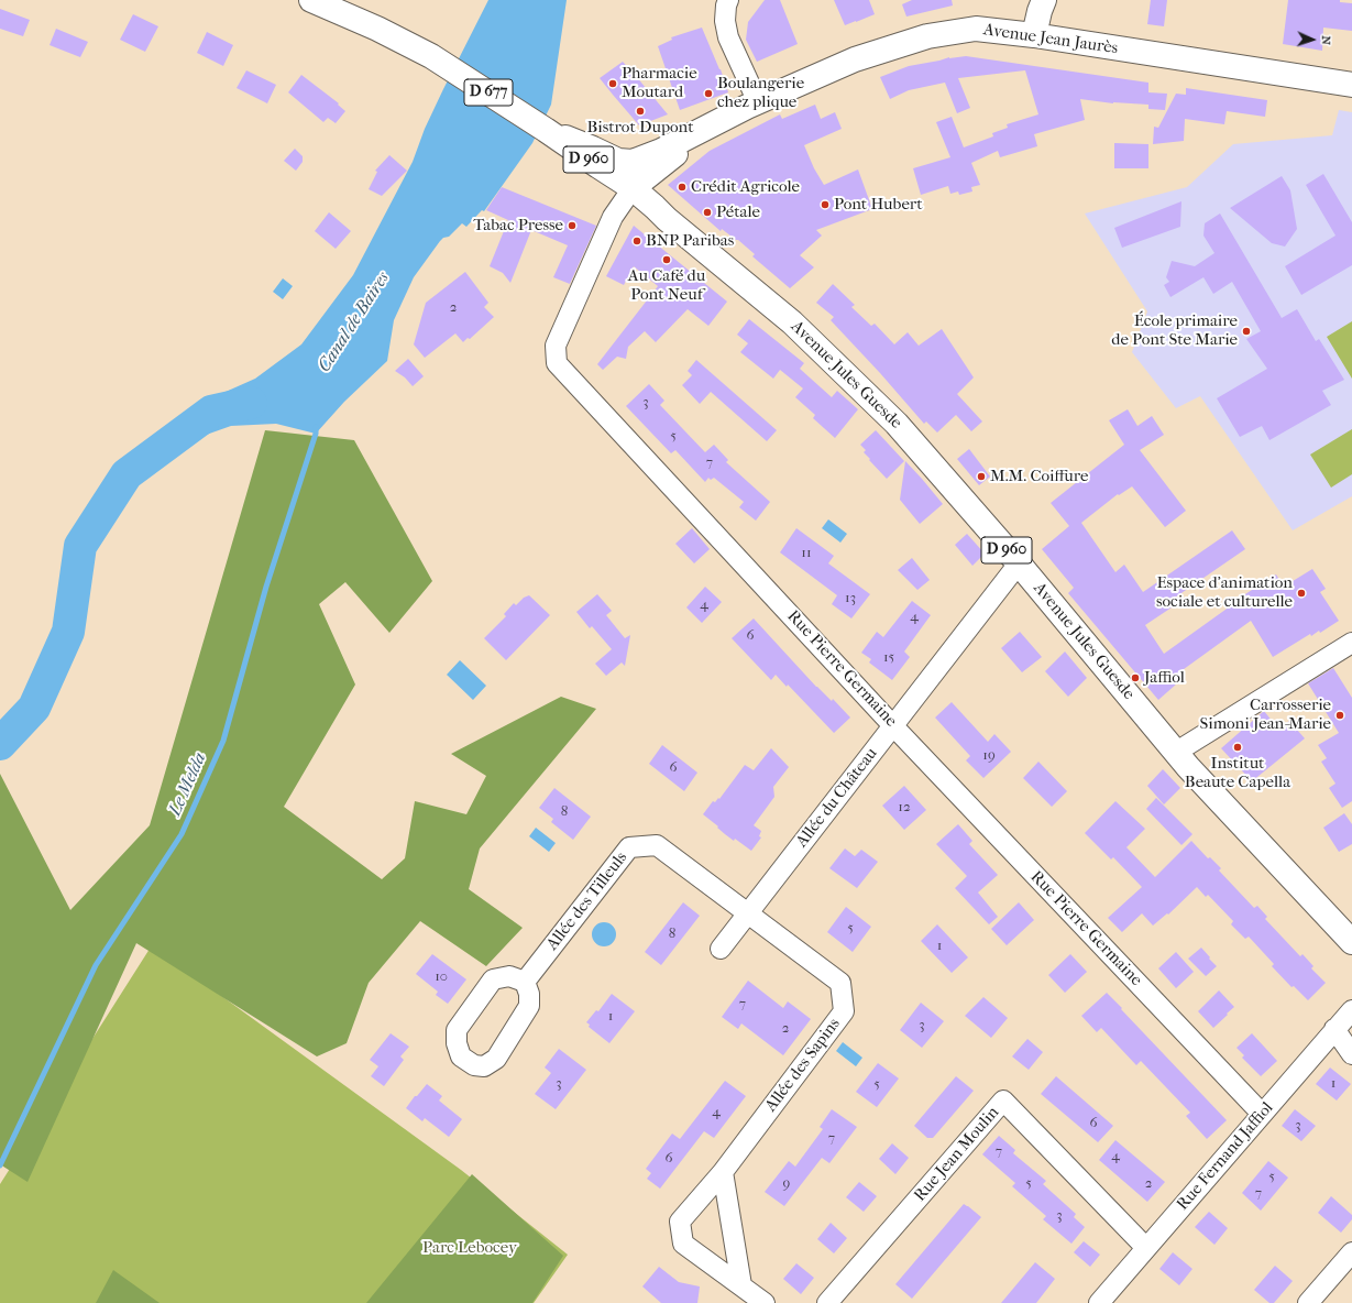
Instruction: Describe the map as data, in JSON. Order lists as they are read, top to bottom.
{
  "streets": {
    "main road": [
      "Avenue Jean Jaurès",
      "D 677",
      "D 960",
      "Avenue Jules Guesde"
    ],
    "street": [
      "Rue Pierre Germaine",
      "Allée du Château",
      "Allée des Tilleuls",
      "Allée des Sapins",
      "Rue Jean Moulin",
      "Rue Fernand Jaffiol"
    ]
  },
  "crossings": [
    ["Avenue Jean Jaurès", "D 677"],
    ["Avenue Jean Jaurès", "D 960"],
    ["Avenue Jean Jaurès", "Avenue Jules Guesde"],
    ["Avenue Jean Jaurès", "Rue Pierre Germaine"],
    ["D 677", "D 960"],
    ["D 960", "Avenue Jules Guesde"],
    ["D 960", "Rue Pierre Germaine"],
    ["Avenue Jules Guesde", "Rue Pierre Germaine"],
    ["Avenue Jules Guesde", "Allée du Château"],
    ["Rue Pierre Germaine", "Allée du Château"],
    ["Rue Pierre Germaine", "Rue Fernand Jaffiol"],
    ["Allée du Château", "Allée des Tilleuls"],
    ["Allée du Château", "Allée des Sapins"],
    ["Allée des Tilleuls", "Allée des Sapins"],
    ["Rue Jean Moulin", "Rue Fernand Jaffiol"]
  ],
  "water": ["Canal de Baires", "Le Melda"],
  "parks": ["Parc Lebocey"],
  "places": [
    "Pharmacie Moutard",
    "Boulangerie chez plique",
    "Bistrot Dupont",
    "Crédit Agricole",
    "Pont Hubert",
    "Pétale",
    "Tabac Presse",
    "BNP Paribas",
    "Au Café du Pont Neuf",
    "École primaire de Pont Ste Marie",
    "M.M. Coiffure",
    "Espace d'animation sociale et culturelle",
    "Jaffiol",
    "Carrosserie Simoni Jean-Marie",
    "Institut Beaute Capella"
  ],
  "house_numbers": [
    "2",
    "3",
    "5",
    "7",
    "11",
    "13",
    "4",
    "4",
    "6",
    "15",
    "19",
    "6",
    "12",
    "8",
    "5",
    "8",
    "1",
    "10",
    "7",
    "1",
    "3",
    "2",
    "3",
    "1",
    "5",
    "4",
    "6",
    "3",
    "7",
    "7",
    "4",
    "6",
    "5",
    "9",
    "5",
    "2",
    "7",
    "3"
  ],
  "north": "right"
}
